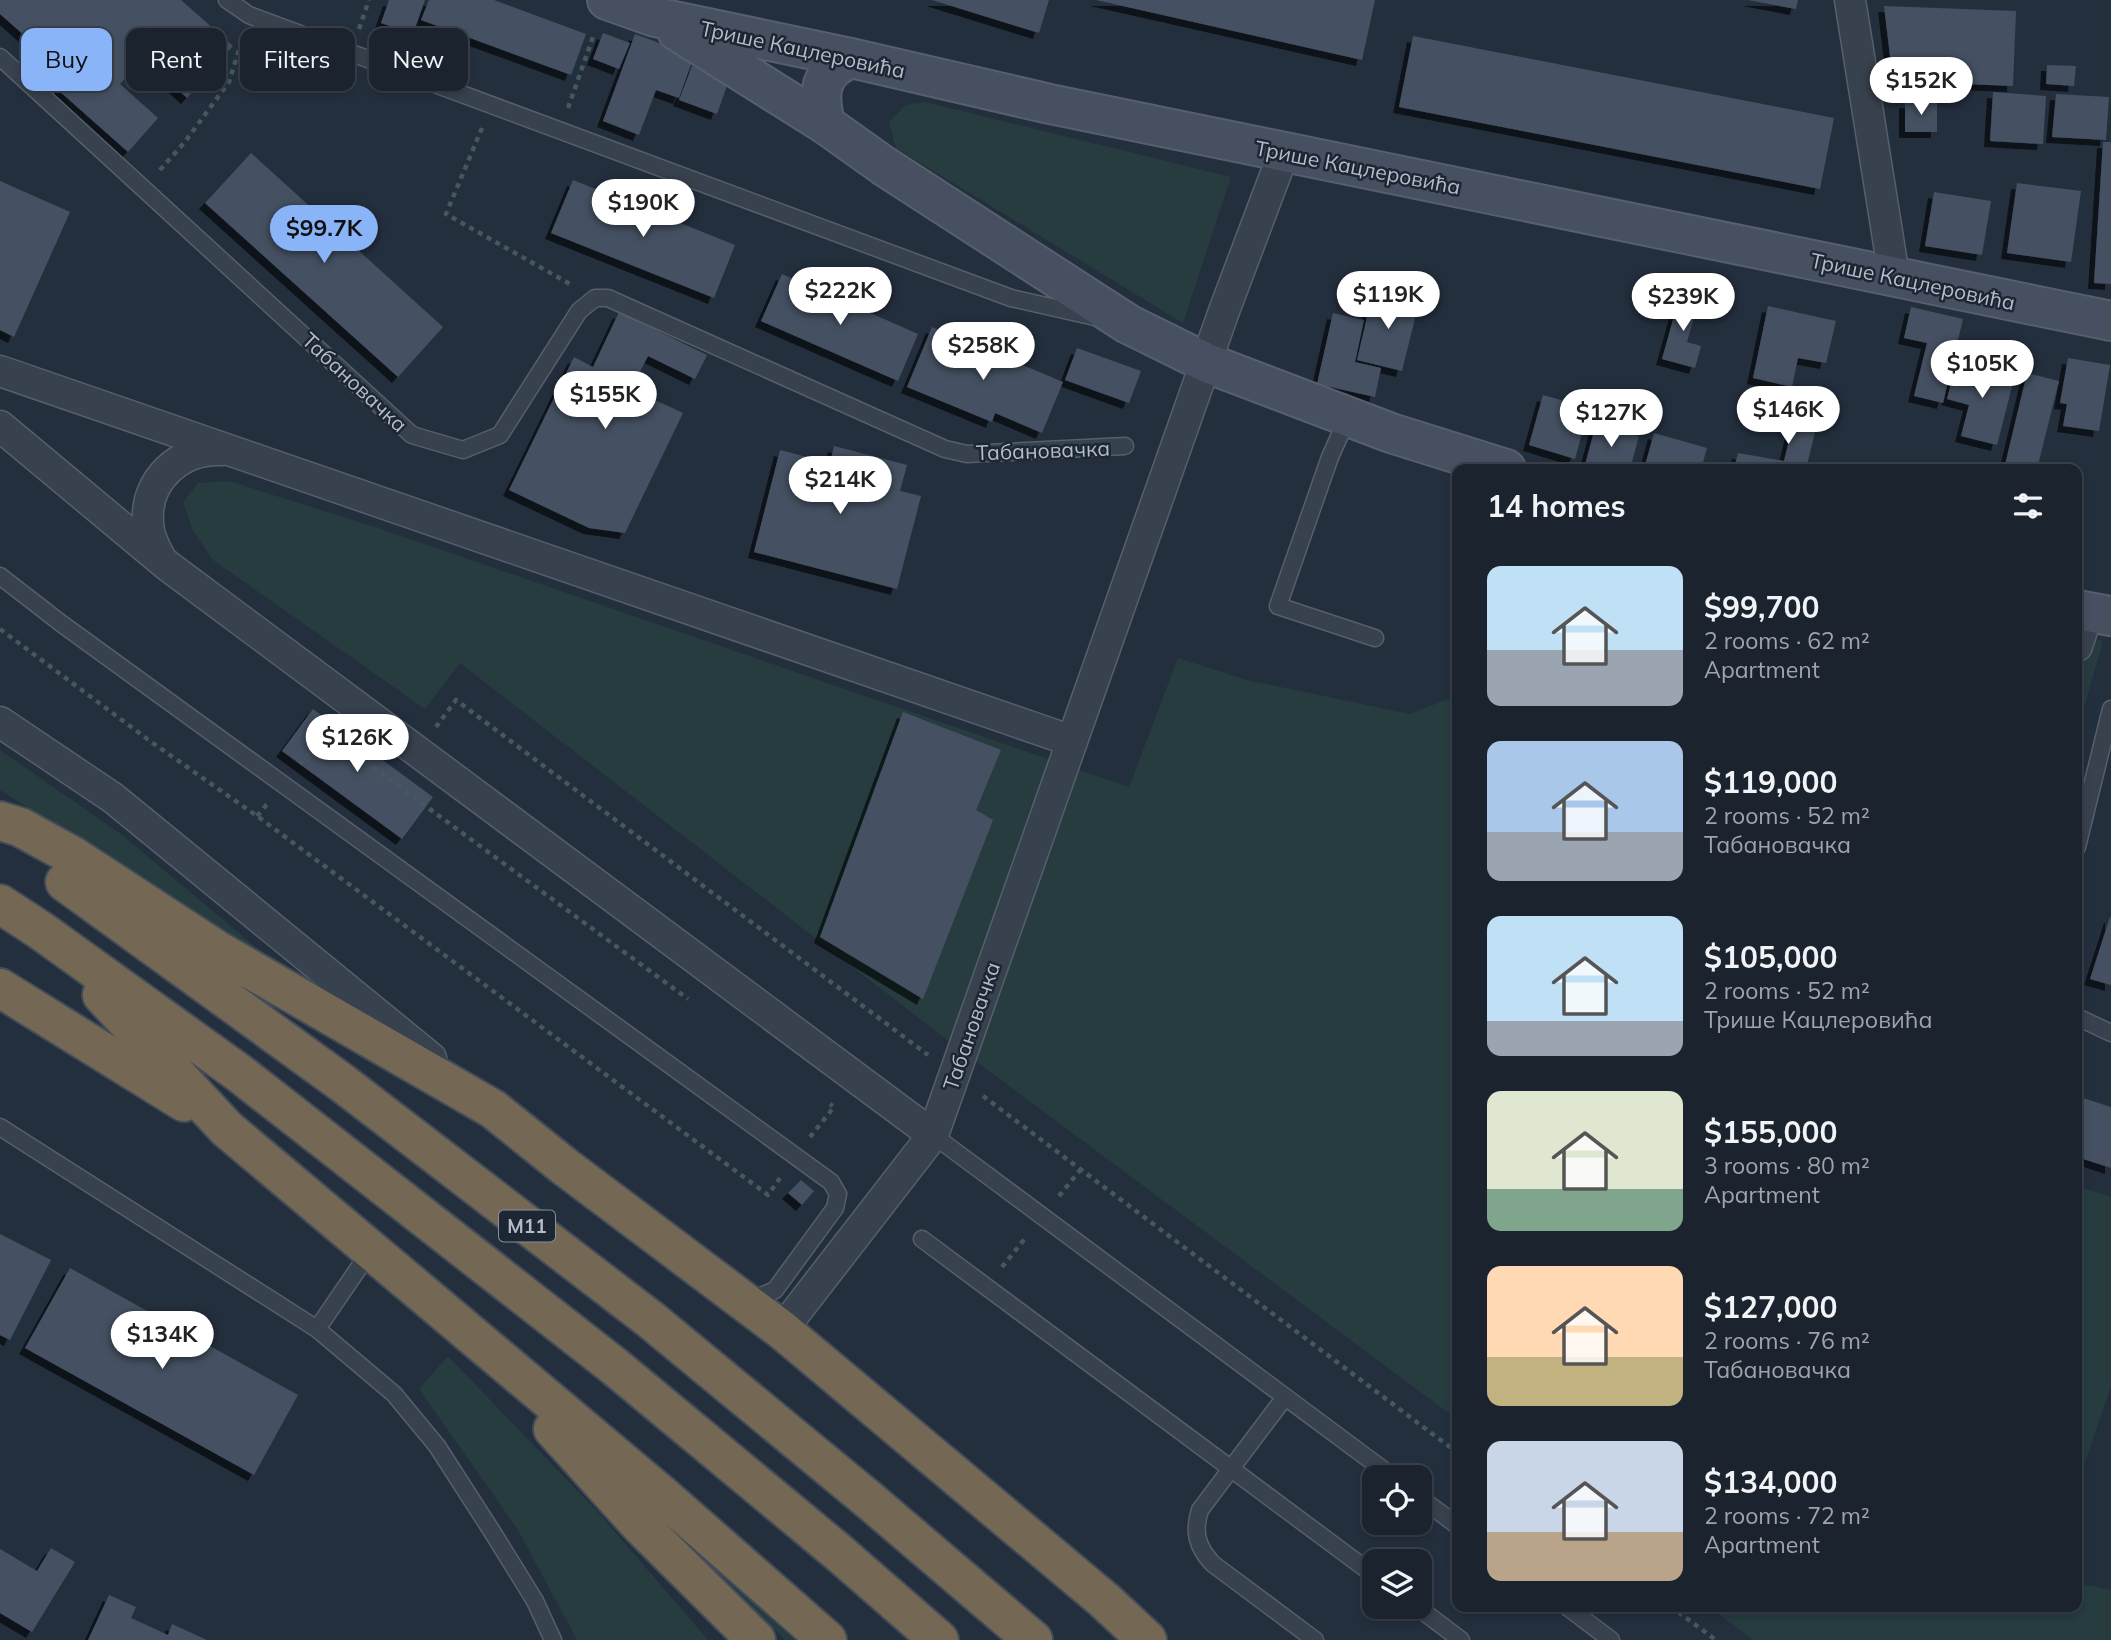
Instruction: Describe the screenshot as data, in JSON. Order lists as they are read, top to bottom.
{
  "streets": {
    "highway": ["M11"],
    "street": ["Трише Кацлеровића", "Табановачка"]
  },
  "crossings": [
    ["Трише Кацлеровића", "Табановачка"]
  ],
  "page": {
    "chip": [
      "Buy",
      "Rent",
      "Filters",
      "New"
    ],
    "price": [
      "$152K",
      "$190K",
      "$99.7K",
      "$222K",
      "$119K",
      "$239K",
      "$258K",
      "$105K",
      "$155K",
      "$146K",
      "$127K",
      "$214K",
      "$126K",
      "$134K"
    ],
    "heading": "14 homes",
    "list": [
      {
        "name": "$99,700",
        "note": "2 rooms · 62 m² · Apartment"
      },
      {
        "name": "$119,000",
        "note": "2 rooms · 52 m² · Табановачка"
      },
      {
        "name": "$105,000",
        "note": "2 rooms · 52 m² · Трише Кацлеровића"
      },
      {
        "name": "$155,000",
        "note": "3 rooms · 80 m² · Apartment"
      },
      {
        "name": "$127,000",
        "note": "2 rooms · 76 m² · Табановачка"
      },
      {
        "name": "$134,000",
        "note": "2 rooms · 72 m² · Apartment"
      }
    ]
  }
}
